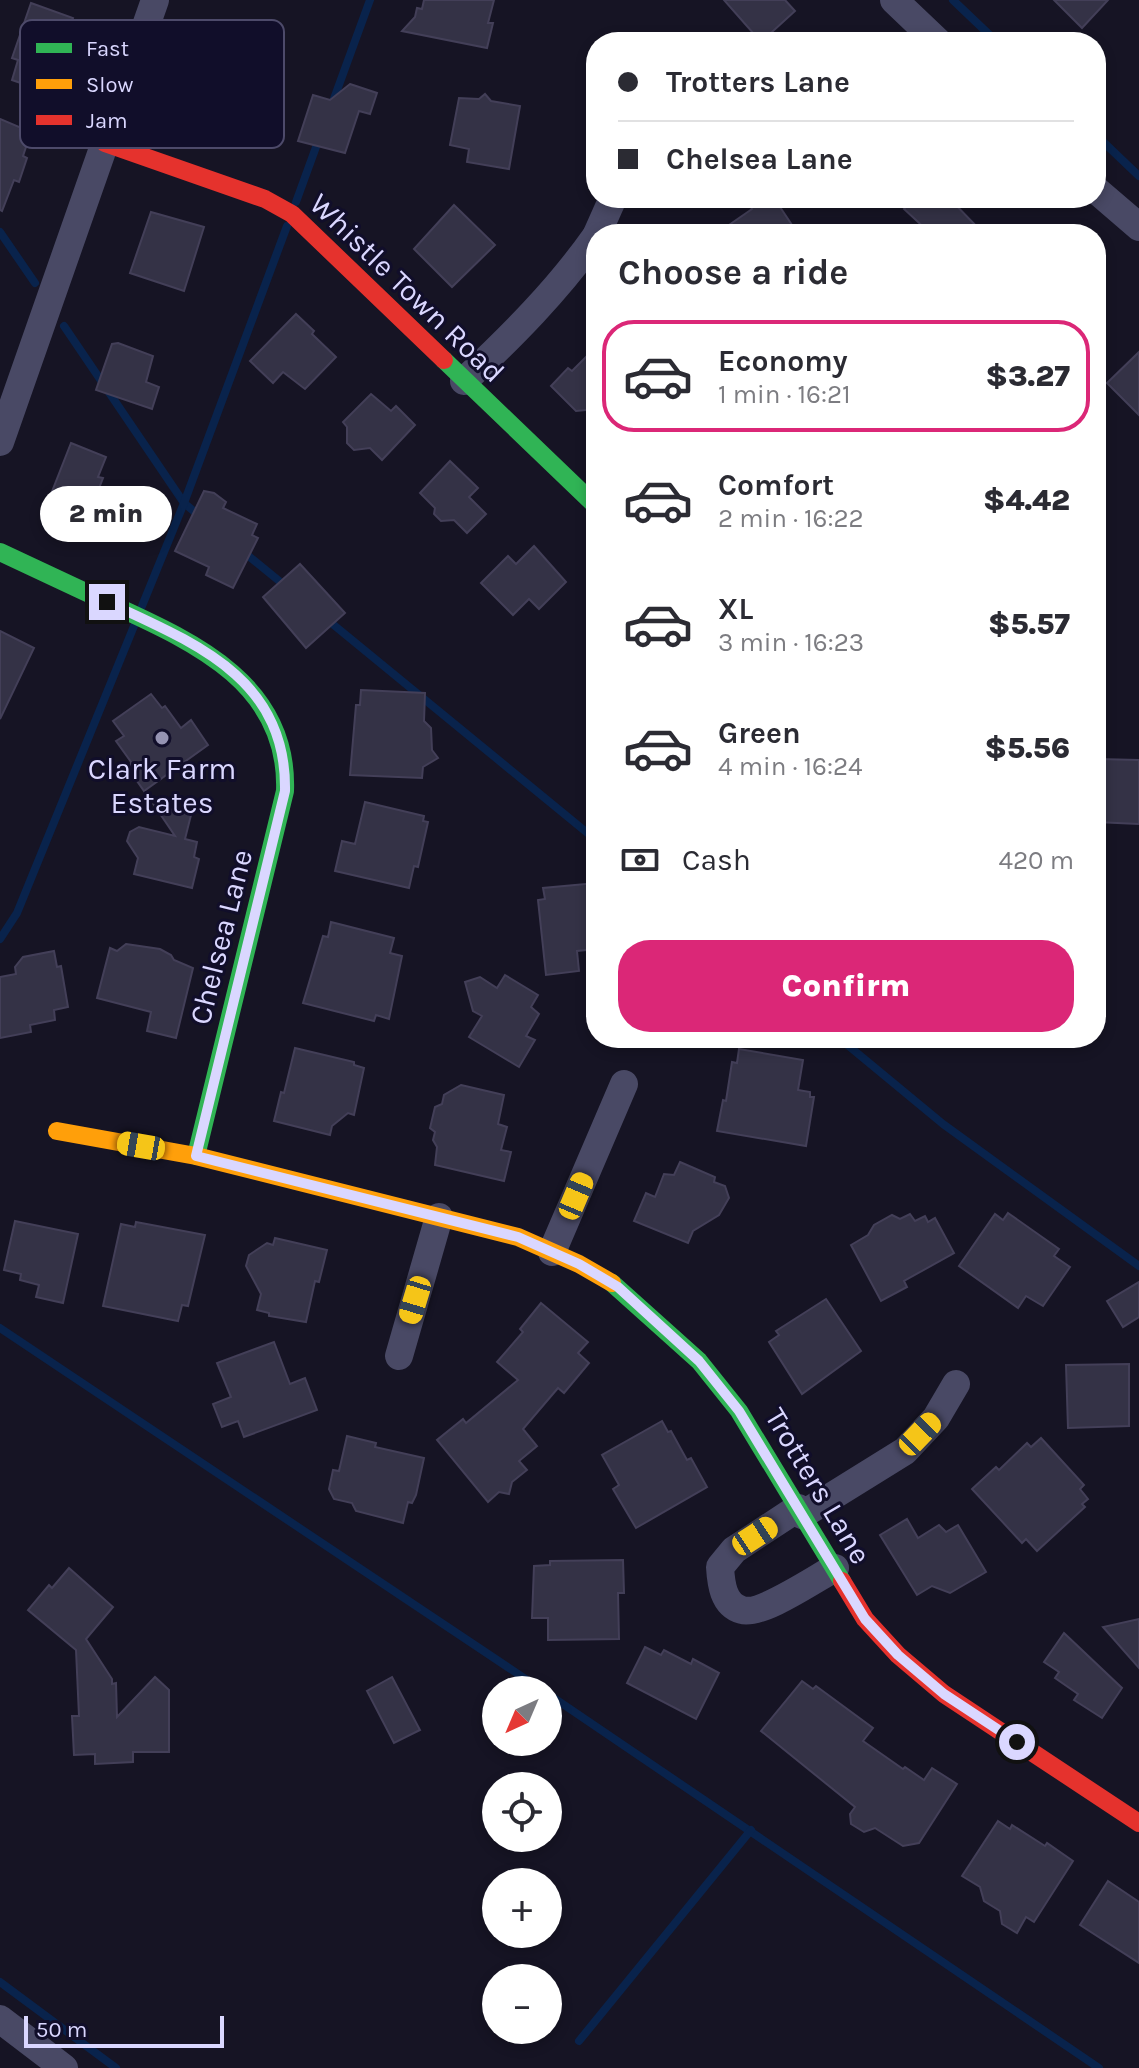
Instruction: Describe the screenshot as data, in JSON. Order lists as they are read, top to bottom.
{
  "streets": {
    "street": ["Whistle Town Road", "Chelsea Lane", "Trotters Lane"]
  },
  "crossings": [
    ["Chelsea Lane", "Trotters Lane"]
  ],
  "places": ["Clark Farm Estates"],
  "legend": ["Fast", "Slow", "Jam"],
  "scale_bar": "50 m",
  "north": "bottom left",
  "page": {
    "banner": ["Trotters Lane", "Chelsea Lane"],
    "heading": "Choose a ride",
    "list": [
      {
        "name": "Economy",
        "note": "1 min · 16:21",
        "value": "$3.27"
      },
      {
        "name": "Comfort",
        "note": "2 min · 16:22",
        "value": "$4.42"
      },
      {
        "name": "XL",
        "note": "3 min · 16:23",
        "value": "$5.57"
      },
      {
        "name": "Green",
        "note": "4 min · 16:24",
        "value": "$5.56"
      }
    ],
    "bubble": "2 min",
    "pay": ["Cash", "420 m"],
    "buttons": "Confirm",
    "map_buttons": ["+", "−"],
    "scale": "50 m"
  }
}
